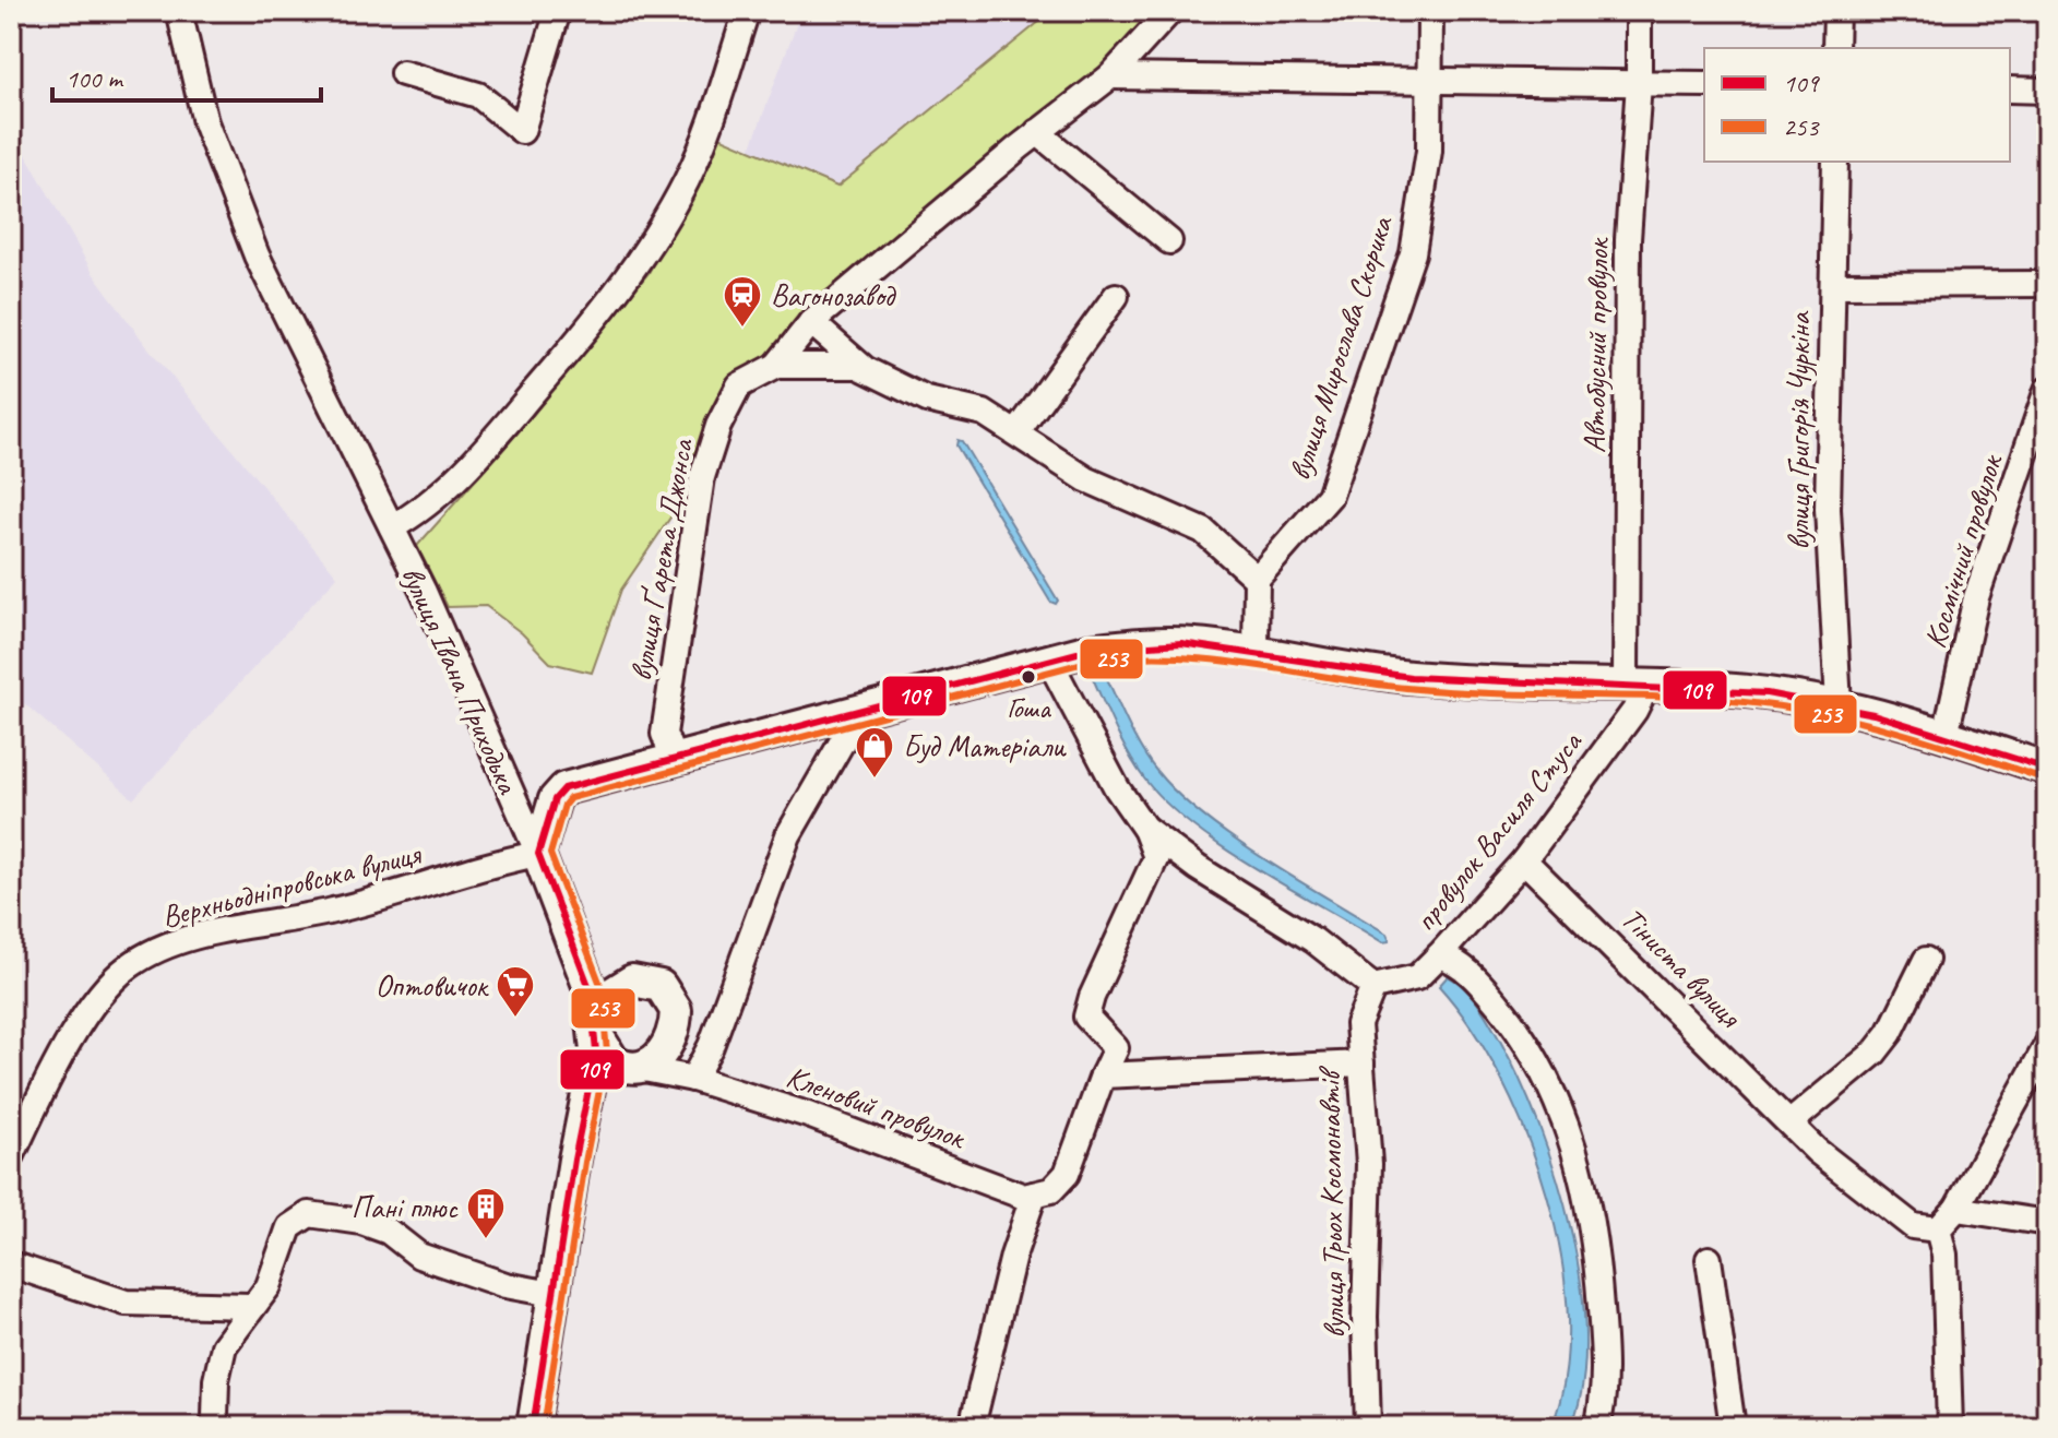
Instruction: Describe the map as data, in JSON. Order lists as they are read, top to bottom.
{
  "streets": {
    "main road": ["вулиця Івана Приходька"],
    "street": [
      "Автобусний провулок",
      "вулиця Мирослава Скорика",
      "вулиця Григорія Чуркіна",
      "Космічний провулок",
      "вулиця Ґарета Джонса",
      "провулок Василя Стуса",
      "Верхньодніпровська вулиця",
      "Тіниста вулиця",
      "Кленовий провулок",
      "вулиця Трьох Космонавтів"
    ]
  },
  "crossings": [
    ["Автобусний провулок", "провулок Василя Стуса"],
    ["вулиця Івана Приходька", "Верхньодніпровська вулиця"],
    ["вулиця Івана Приходька", "Кленовий провулок"],
    ["провулок Василя Стуса", "Тіниста вулиця"],
    ["провулок Василя Стуса", "вулиця Трьох Космонавтів"]
  ],
  "places": {
    "station": ["Вагонозавод"],
    "other": ["Гоша"],
    "shop": ["Буд Матерiали"],
    "supermarket": ["Оптовичок"],
    "building": ["Пані плюс"]
  },
  "lines": ["transit line 109", "transit line 253"],
  "legend": ["109", "253"],
  "scale_bar": "100 m"
}
